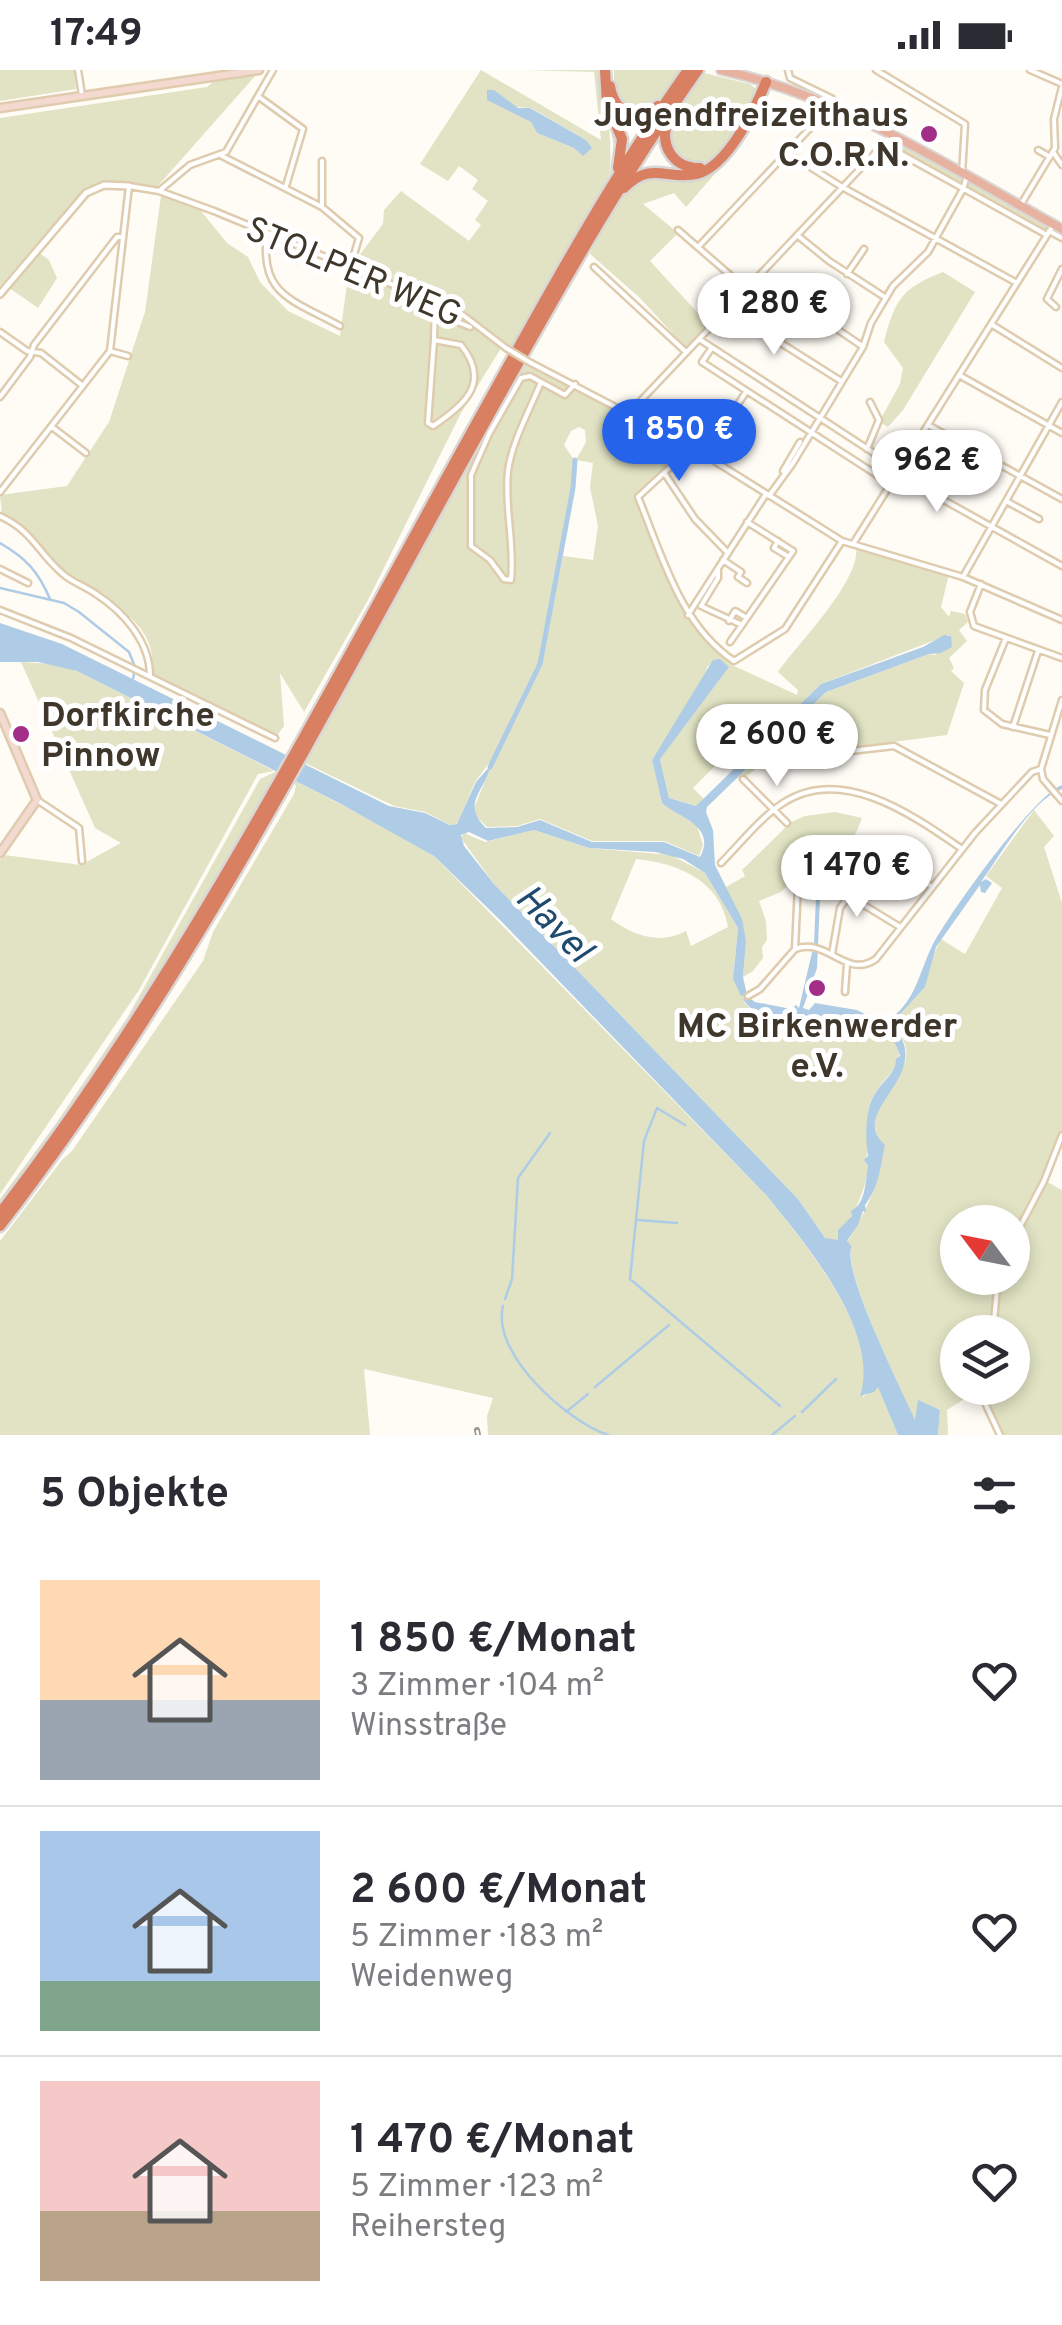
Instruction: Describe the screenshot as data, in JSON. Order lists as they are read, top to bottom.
{
  "streets": {
    "street": ["STOLPER WEG"]
  },
  "water": ["Havel"],
  "places": ["Jugendfreizeithaus C.O.R.N.", "Dorfkirche Pinnow", "MC Birkenwerder e.V."],
  "north": "top left",
  "page": {
    "status": "17:49",
    "price": [
      "1 280 €",
      "1 850 €",
      "962 €",
      "2 600 €",
      "1 470 €"
    ],
    "heading": "5 Objekte",
    "list": [
      {
        "name": "1 850 €/Monat",
        "note": "3 Zimmer · 104 m² · Winsstraße"
      },
      {
        "name": "2 600 €/Monat",
        "note": "5 Zimmer · 183 m² · Weidenweg"
      },
      {
        "name": "1 470 €/Monat",
        "note": "5 Zimmer · 123 m² · Reihersteg"
      }
    ]
  }
}
